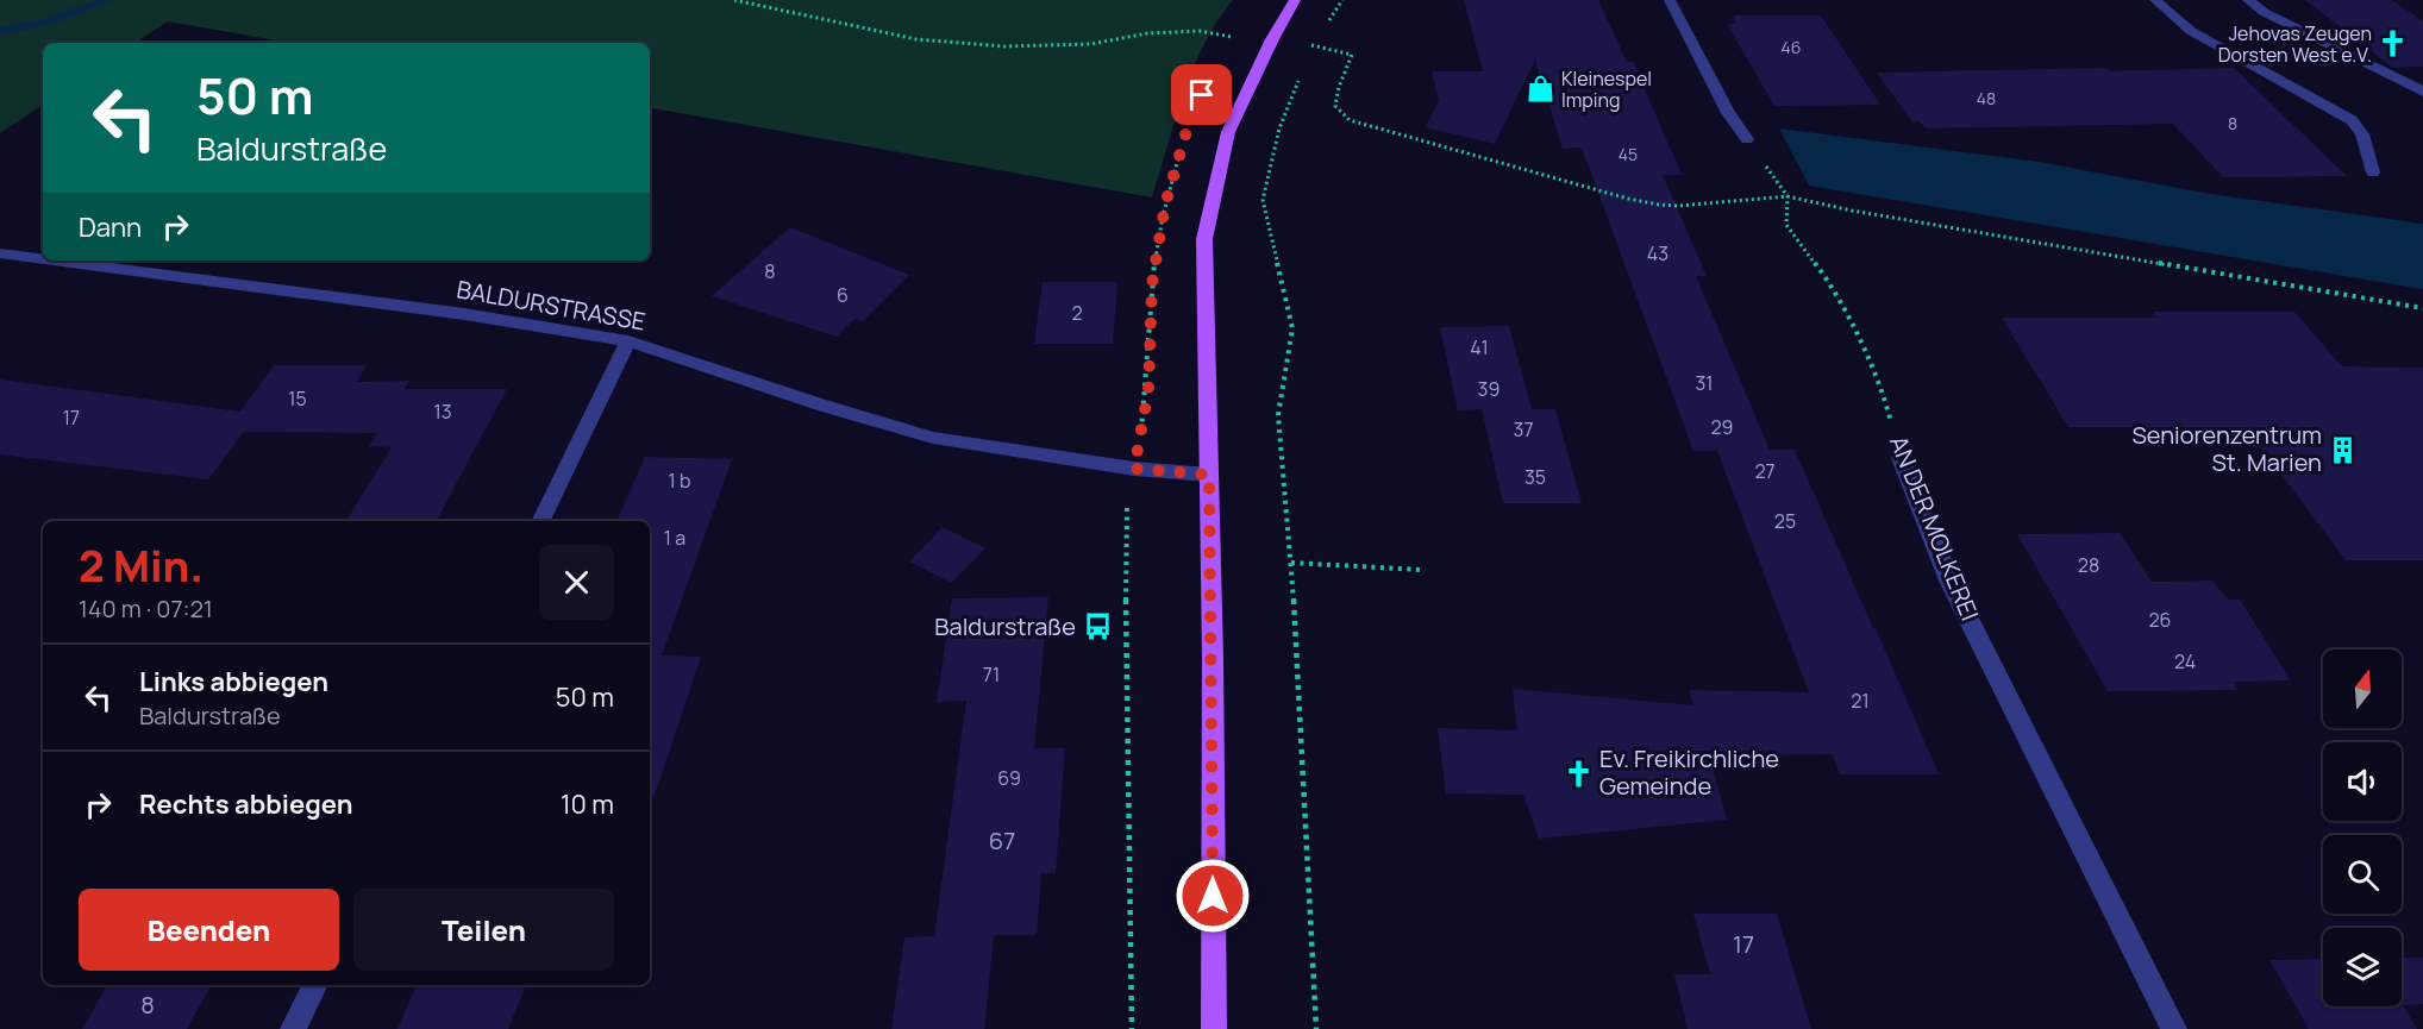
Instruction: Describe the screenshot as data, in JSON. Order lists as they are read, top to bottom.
{
  "streets": {
    "street": ["BALDURSTRASSE", "AN DER MOLKEREI"]
  },
  "places": {
    "church": ["Jehovas Zeugen Dorsten West e.V.", "Ev. Freikirchliche Gemeinde"],
    "shop": ["Kleinespel Imping"],
    "building": ["Seniorenzentrum St. Marien"],
    "bus stop": ["Baldurstraße"]
  },
  "house_numbers": [
    "46",
    "48",
    "8",
    "45",
    "43",
    "8",
    "6",
    "2",
    "41",
    "31",
    "39",
    "15",
    "13",
    "17",
    "29",
    "37",
    "27",
    "35",
    "1 b",
    "25",
    "1 a",
    "28",
    "26",
    "24",
    "71",
    "21",
    "69",
    "67",
    "17",
    "8"
  ],
  "north": "top",
  "page": {
    "turn": ["50 m", "Baldurstraße"],
    "then": "Dann",
    "heading": ["2 Min.", "140 m · 07:21"],
    "list": [
      {
        "name": "Links abbiegen",
        "note": "Baldurstraße",
        "value": "50 m"
      },
      {
        "name": "Rechts abbiegen",
        "value": "10 m"
      }
    ],
    "buttons": ["Beenden", "Teilen"]
  }
}
